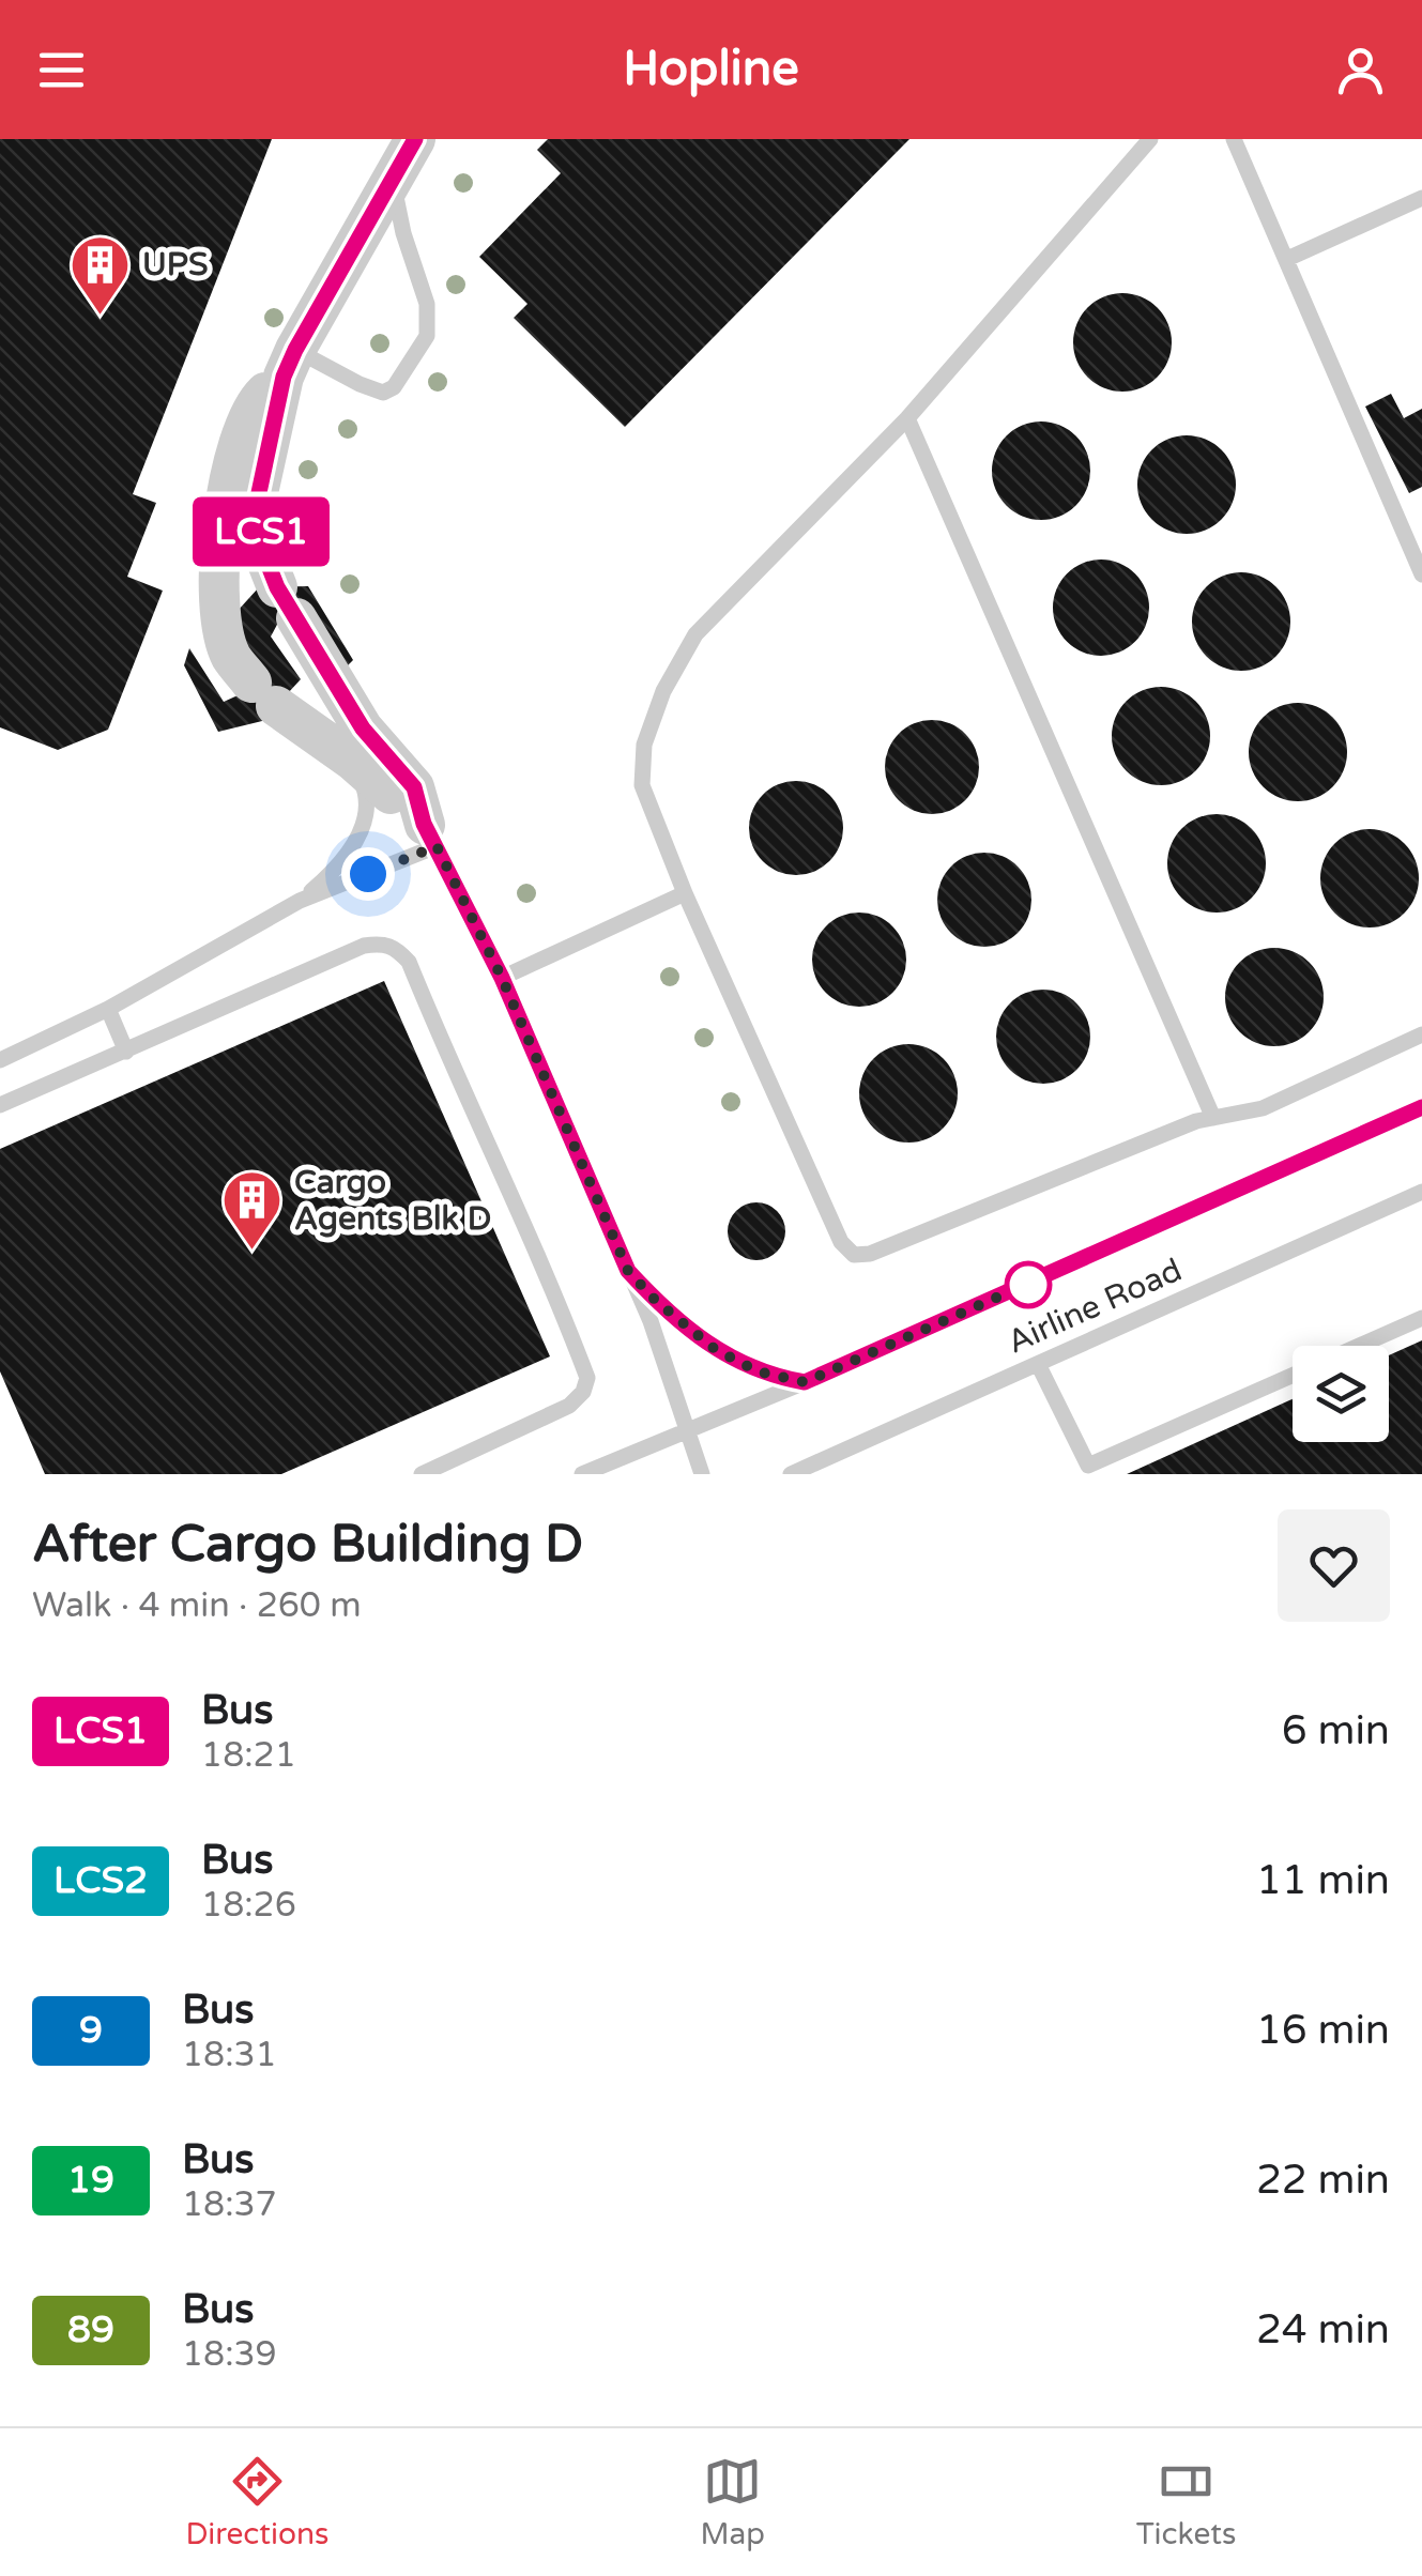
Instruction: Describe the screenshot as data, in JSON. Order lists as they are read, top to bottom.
{
  "streets": {
    "lane": ["Airline Road"]
  },
  "places": {
    "building": ["UPS", "Cargo Agents Blk D"]
  },
  "lines": ["bus line LCS1"],
  "page": {
    "header": "Hopline",
    "on_map": "LCS1",
    "heading": ["After Cargo Building D", "Walk · 4 min · 260 m"],
    "list": [
      {
        "mark": "LCS1",
        "name": "Bus",
        "note": "18:21",
        "value": "6 min"
      },
      {
        "mark": "LCS2",
        "name": "Bus",
        "note": "18:26",
        "value": "11 min"
      },
      {
        "mark": "9",
        "name": "Bus",
        "note": "18:31",
        "value": "16 min"
      },
      {
        "mark": "19",
        "name": "Bus",
        "note": "18:37",
        "value": "22 min"
      },
      {
        "mark": "89",
        "name": "Bus",
        "note": "18:39",
        "value": "24 min"
      }
    ],
    "tabs": ["Directions", "Map", "Tickets"]
  }
}
